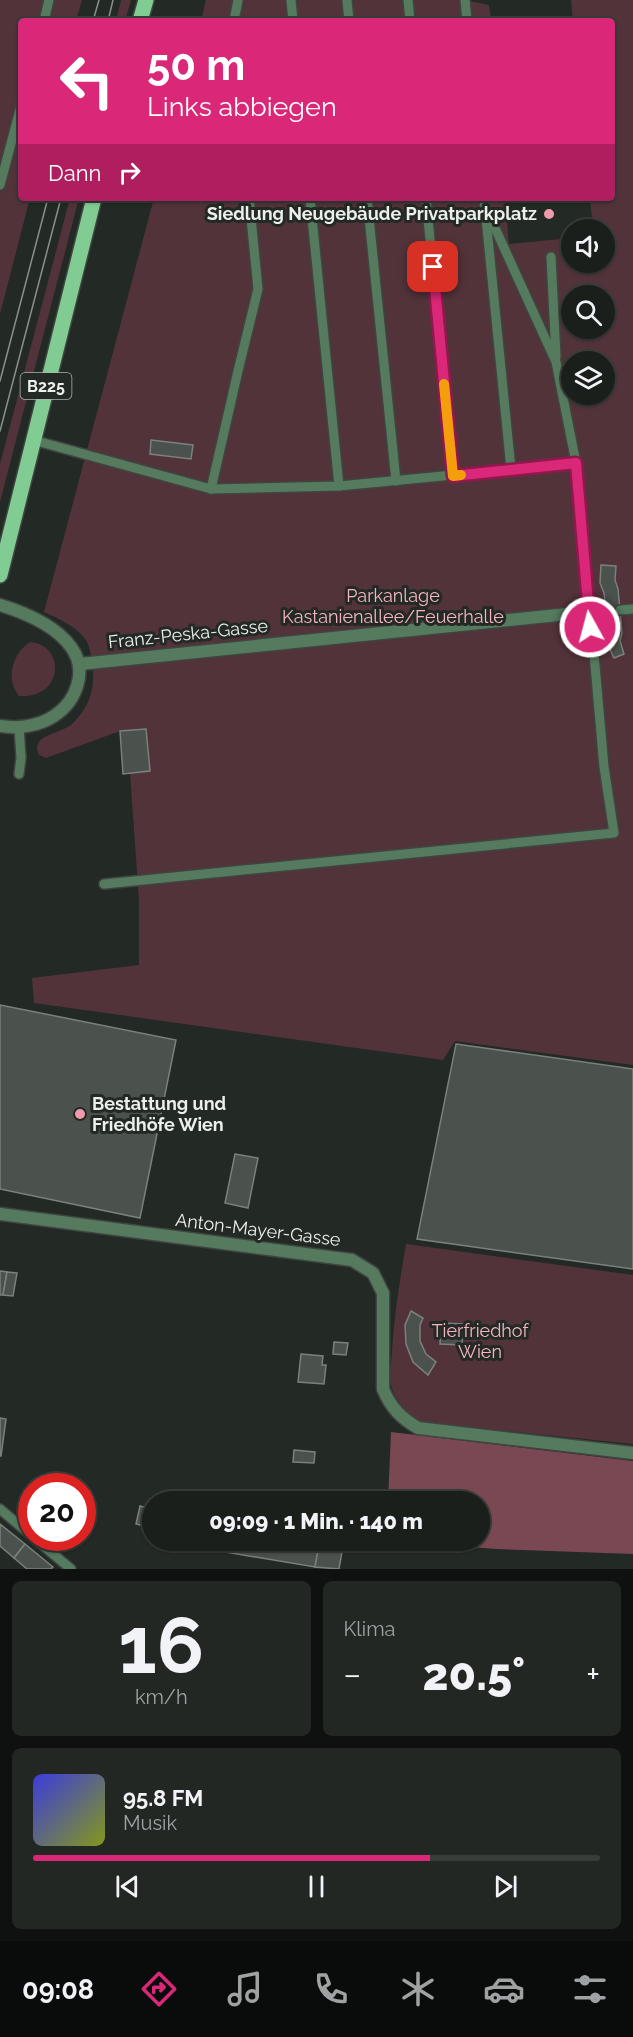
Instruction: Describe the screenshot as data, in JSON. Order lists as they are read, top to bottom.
{
  "streets": {
    "main road": ["B225"],
    "street": ["Franz-Peska-Gasse", "Anton-Mayer-Gasse"]
  },
  "parks": ["Parkanlage Kastanienallee/Feuerhalle", "Tierfriedhof Wien"],
  "places": ["Siedlung Neugebäude Privatparkplatz", "Bestattung und Friedhöfe Wien"],
  "page": {
    "turn": ["50 m", "Links abbiegen"],
    "then": "Dann",
    "limit": "20",
    "trip": "09:09 · 1 Min. · 140 m",
    "tile": [
      ["16", "km/h"],
      "Klima"
    ],
    "heat": ["−", "20.5°", "+"],
    "song": ["95.8 FM", "Musik"],
    "tabs": "09:08"
  }
}
